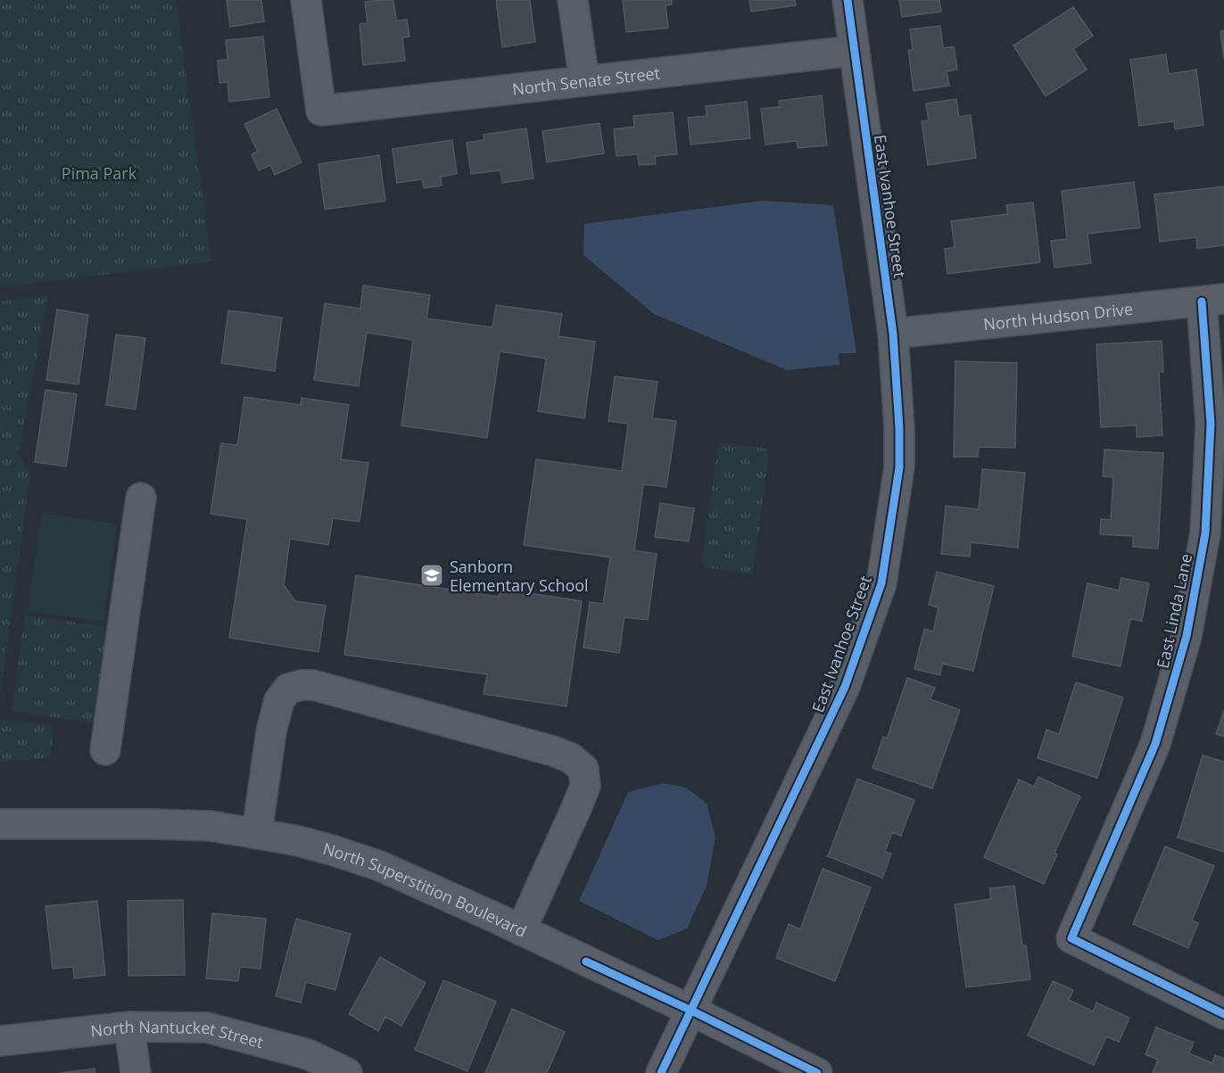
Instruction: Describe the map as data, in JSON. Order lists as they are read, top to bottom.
{
  "streets": {
    "street": [
      "North Senate Street",
      "East Ivanhoe Street",
      "North Hudson Drive",
      "East Linda Lane",
      "North Superstition Boulevard",
      "North Nantucket Street"
    ]
  },
  "crossings": [
    ["North Senate Street", "East Ivanhoe Street"],
    ["East Ivanhoe Street", "North Hudson Drive"],
    ["East Ivanhoe Street", "North Superstition Boulevard"],
    ["North Hudson Drive", "East Linda Lane"]
  ],
  "parks": ["Pima Park"],
  "places": {
    "school or university": ["Sanborn Elementary School"]
  }
}
